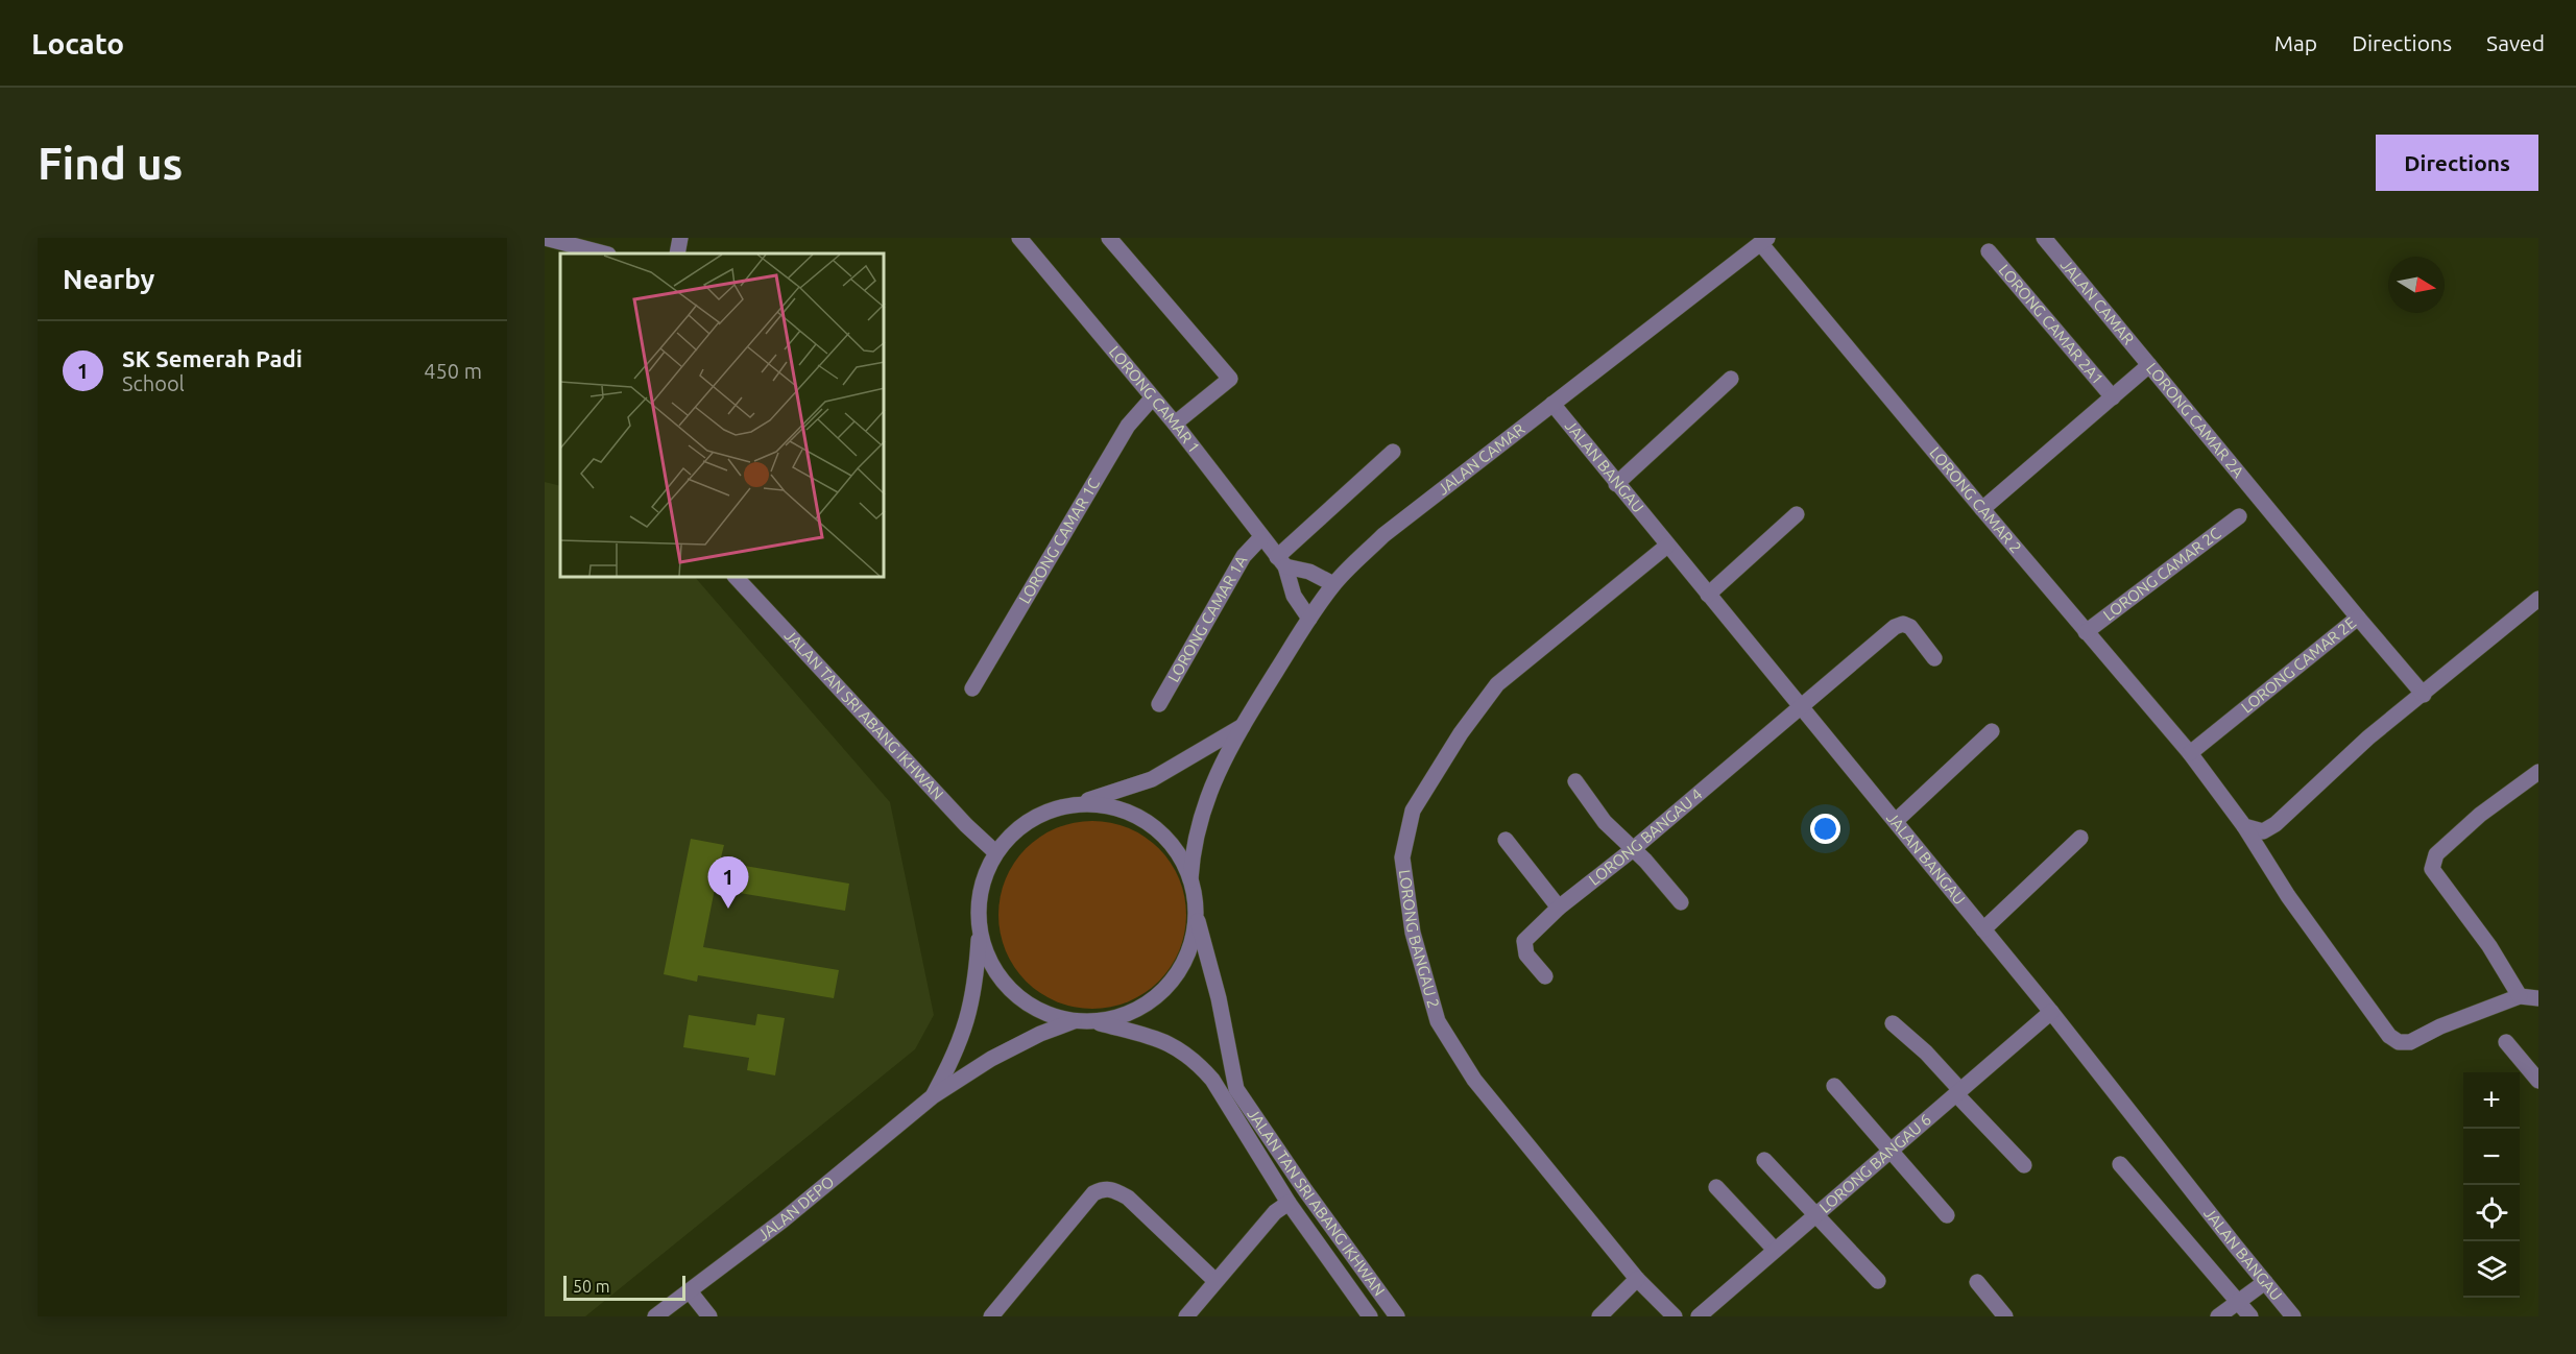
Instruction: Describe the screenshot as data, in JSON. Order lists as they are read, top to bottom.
{
  "streets": {
    "street": [
      "JALAN CAMAR",
      "LORONG CAMAR 2A1",
      "LORONG CAMAR 1",
      "LORONG CAMAR 2A",
      "JALAN BANGAU",
      "LORONG CAMAR 2",
      "LORONG CAMAR 1C",
      "LORONG CAMAR 2C",
      "LORONG CAMAR 1A",
      "LORONG CAMAR 2E",
      "JALAN TAN SRI ABANG IKHWAN",
      "LORONG BANGAU 4",
      "LORONG BANGAU 2",
      "LORONG BANGAU 6",
      "JALAN DEPO"
    ]
  },
  "crossings": [
    ["JALAN CAMAR", "LORONG CAMAR 1"],
    ["JALAN CAMAR", "LORONG CAMAR 2A"],
    ["JALAN CAMAR", "JALAN BANGAU"],
    ["JALAN CAMAR", "LORONG CAMAR 2"],
    ["JALAN CAMAR", "JALAN TAN SRI ABANG IKHWAN"],
    ["LORONG CAMAR 2A1", "LORONG CAMAR 2A"],
    ["LORONG CAMAR 1", "LORONG CAMAR 1C"],
    ["LORONG CAMAR 1", "LORONG CAMAR 1A"],
    ["LORONG CAMAR 2A", "LORONG CAMAR 2"],
    ["LORONG CAMAR 2A", "LORONG CAMAR 2E"],
    ["JALAN BANGAU", "LORONG BANGAU 4"],
    ["JALAN BANGAU", "LORONG BANGAU 2"],
    ["JALAN BANGAU", "LORONG BANGAU 6"],
    ["LORONG CAMAR 2", "LORONG CAMAR 2C"],
    ["LORONG CAMAR 2", "LORONG CAMAR 2E"]
  ],
  "scale_bar": "50 m",
  "north": "right",
  "page": {
    "header": "Locato",
    "nav": ["Map", "Directions", "Saved"],
    "buttons": "Directions",
    "title": "Find us",
    "heading": "Nearby",
    "list": [
      {
        "mark": "1",
        "name": "SK Semerah Padi",
        "note": "School",
        "value": "450 m"
      }
    ],
    "pins": "1",
    "map_buttons": ["+", "−"],
    "scale": "50 m"
  }
}
